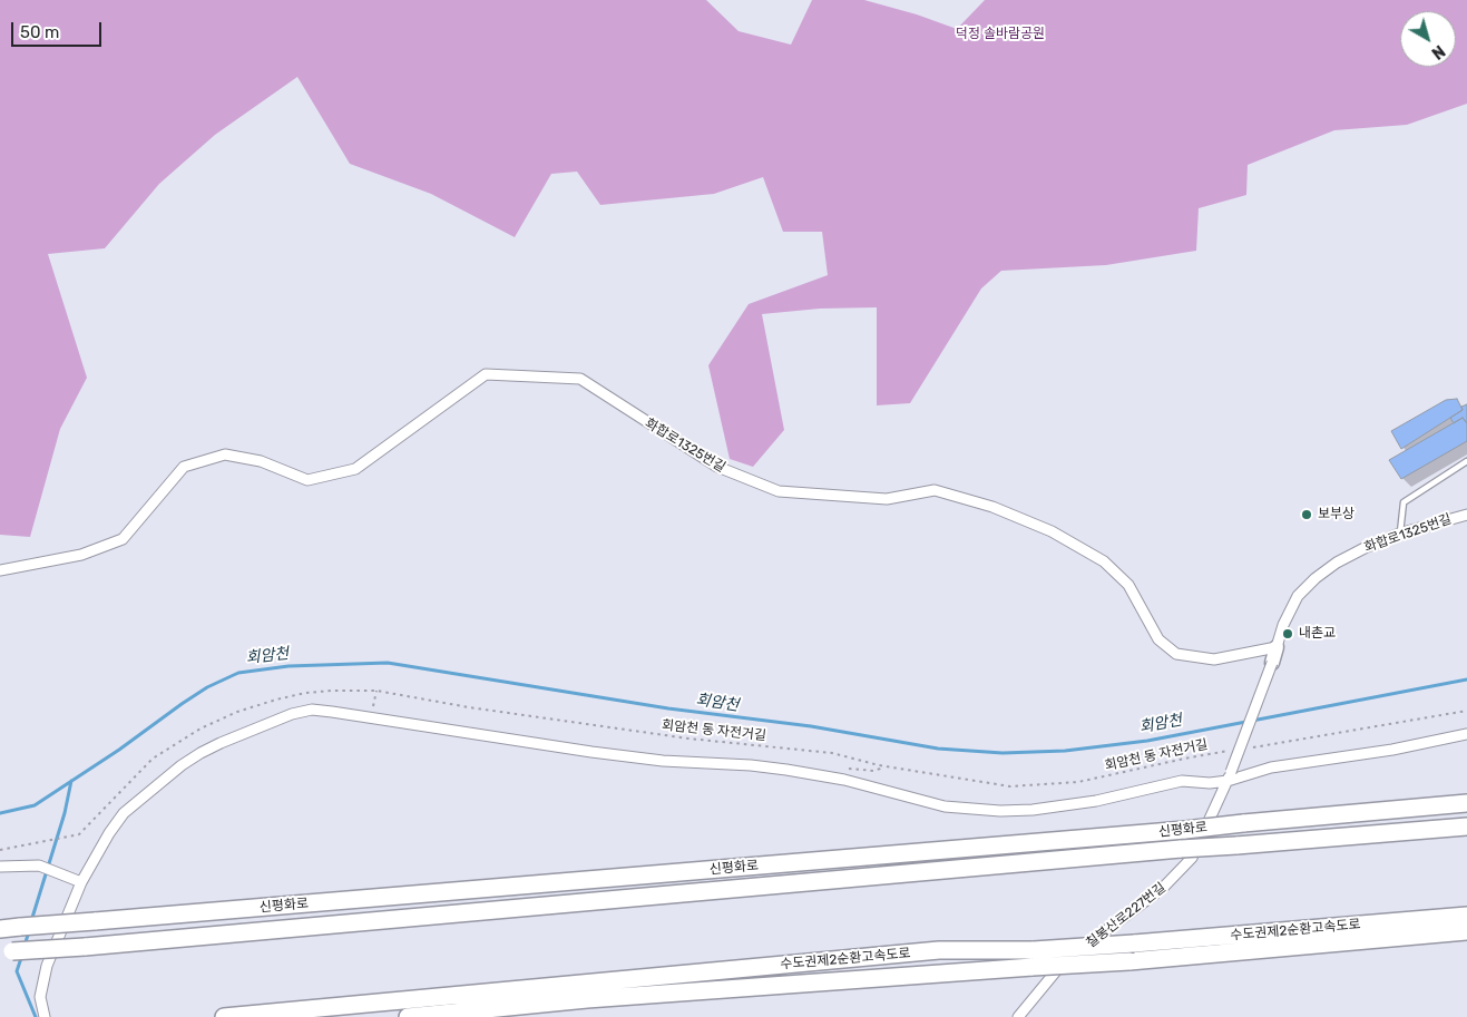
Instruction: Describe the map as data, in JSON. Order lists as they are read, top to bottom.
{
  "streets": {
    "highway": ["신평화로", "수도권제2순환고속도로"],
    "street": ["화합로1325번길", "칠봉산로227번길"],
    "path": ["회암천 동 자전거길"]
  },
  "water": ["회암천"],
  "parks": ["덕정 솔바람공원"],
  "places": ["보부상", "내촌교"],
  "scale_bar": "50 m",
  "north": "bottom right"
}
